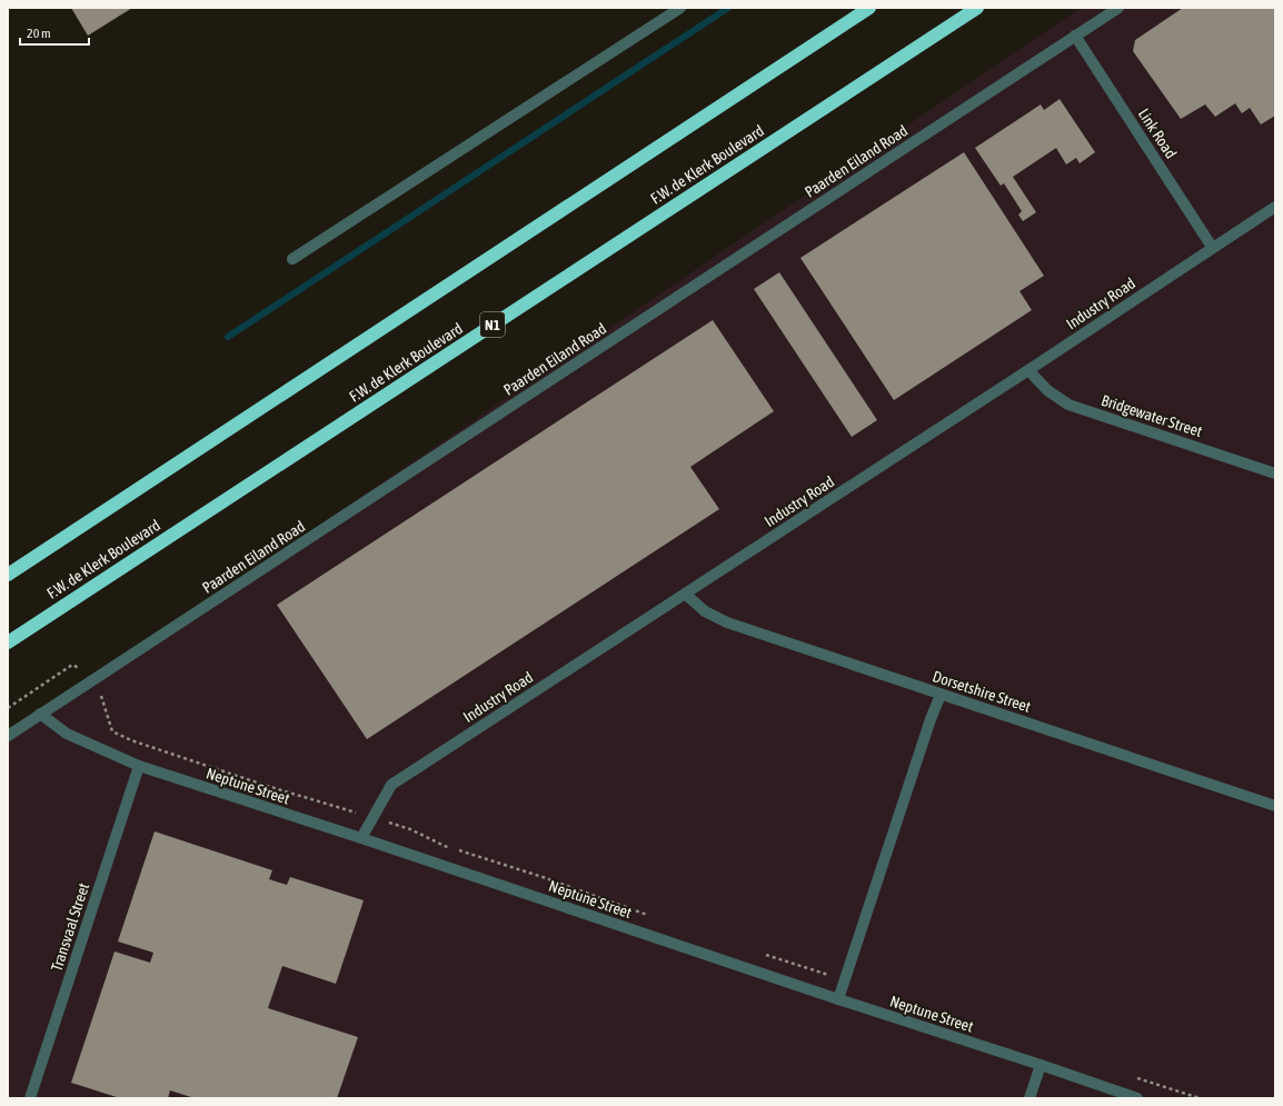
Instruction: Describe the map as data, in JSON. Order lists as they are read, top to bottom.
{
  "streets": {
    "highway": ["F.W. de Klerk Boulevard", "N1"],
    "street": [
      "Link Road",
      "Paarden Eiland Road",
      "Industry Road",
      "Bridgewater Street",
      "Dorsetshire Street",
      "Neptune Street",
      "Transvaal Street"
    ]
  },
  "crossings": [
    ["Link Road", "Paarden Eiland Road"],
    ["Link Road", "Industry Road"],
    ["Paarden Eiland Road", "Neptune Street"],
    ["Industry Road", "Bridgewater Street"],
    ["Industry Road", "Dorsetshire Street"],
    ["Industry Road", "Neptune Street"],
    ["Neptune Street", "Transvaal Street"]
  ],
  "scale_bar": "20 m"
}
